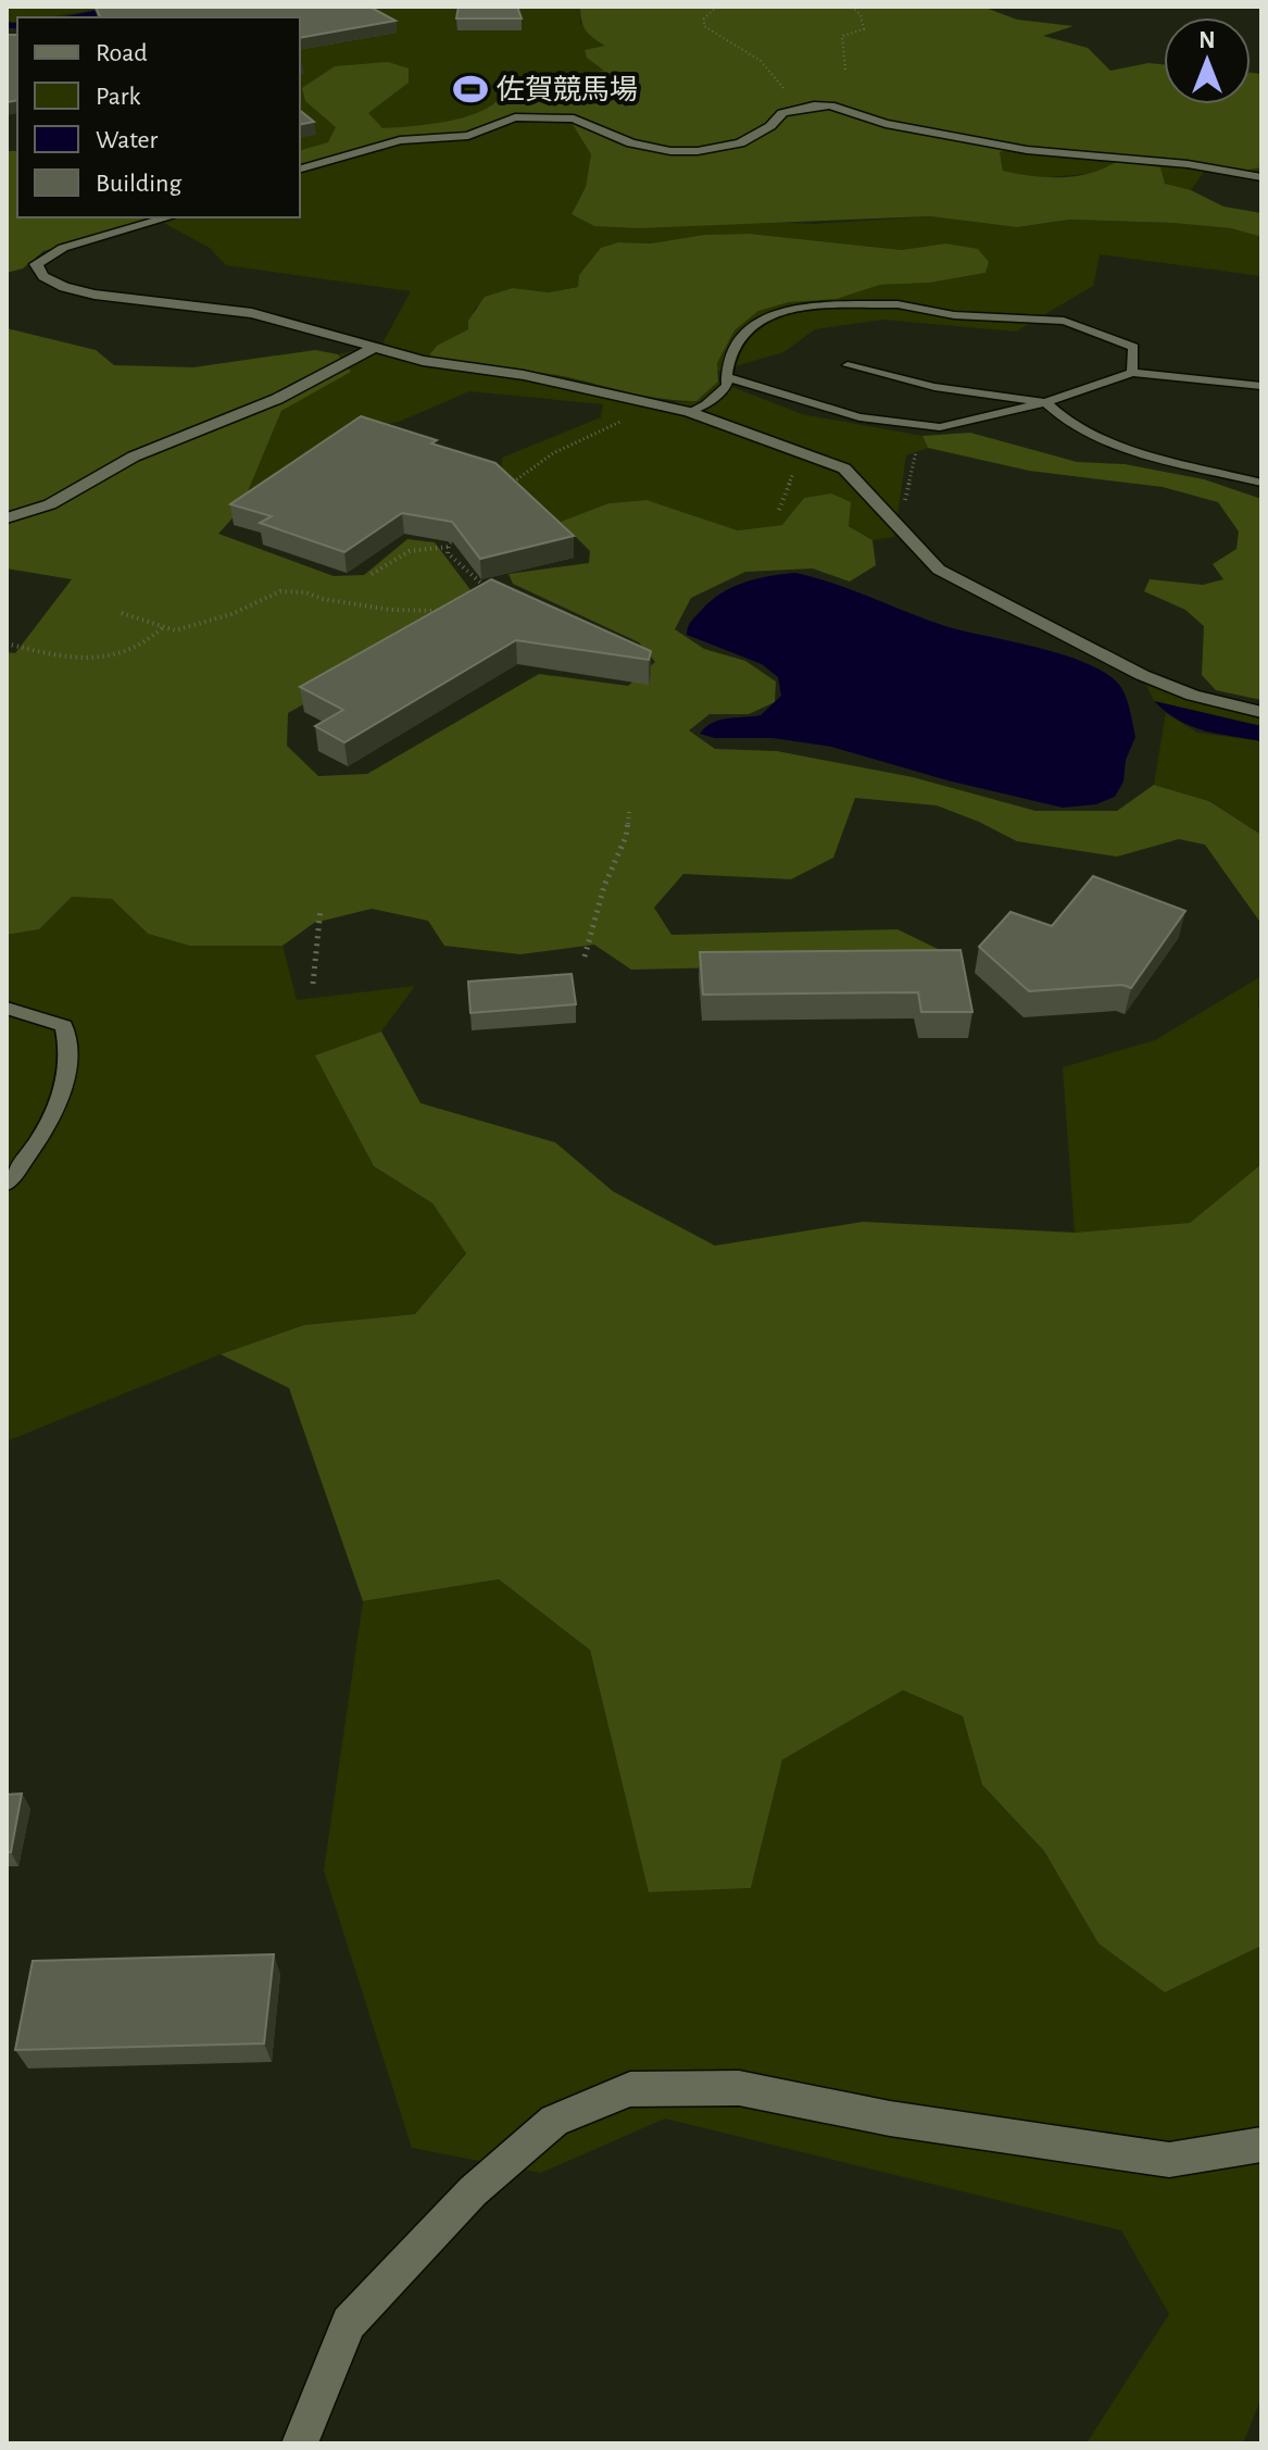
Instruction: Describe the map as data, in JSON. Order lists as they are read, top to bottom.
{
  "places": {
    "sports": ["佐賀競馬場"]
  },
  "legend": [
    "Road",
    "Park",
    "Water",
    "Building"
  ],
  "north": "top"
}
